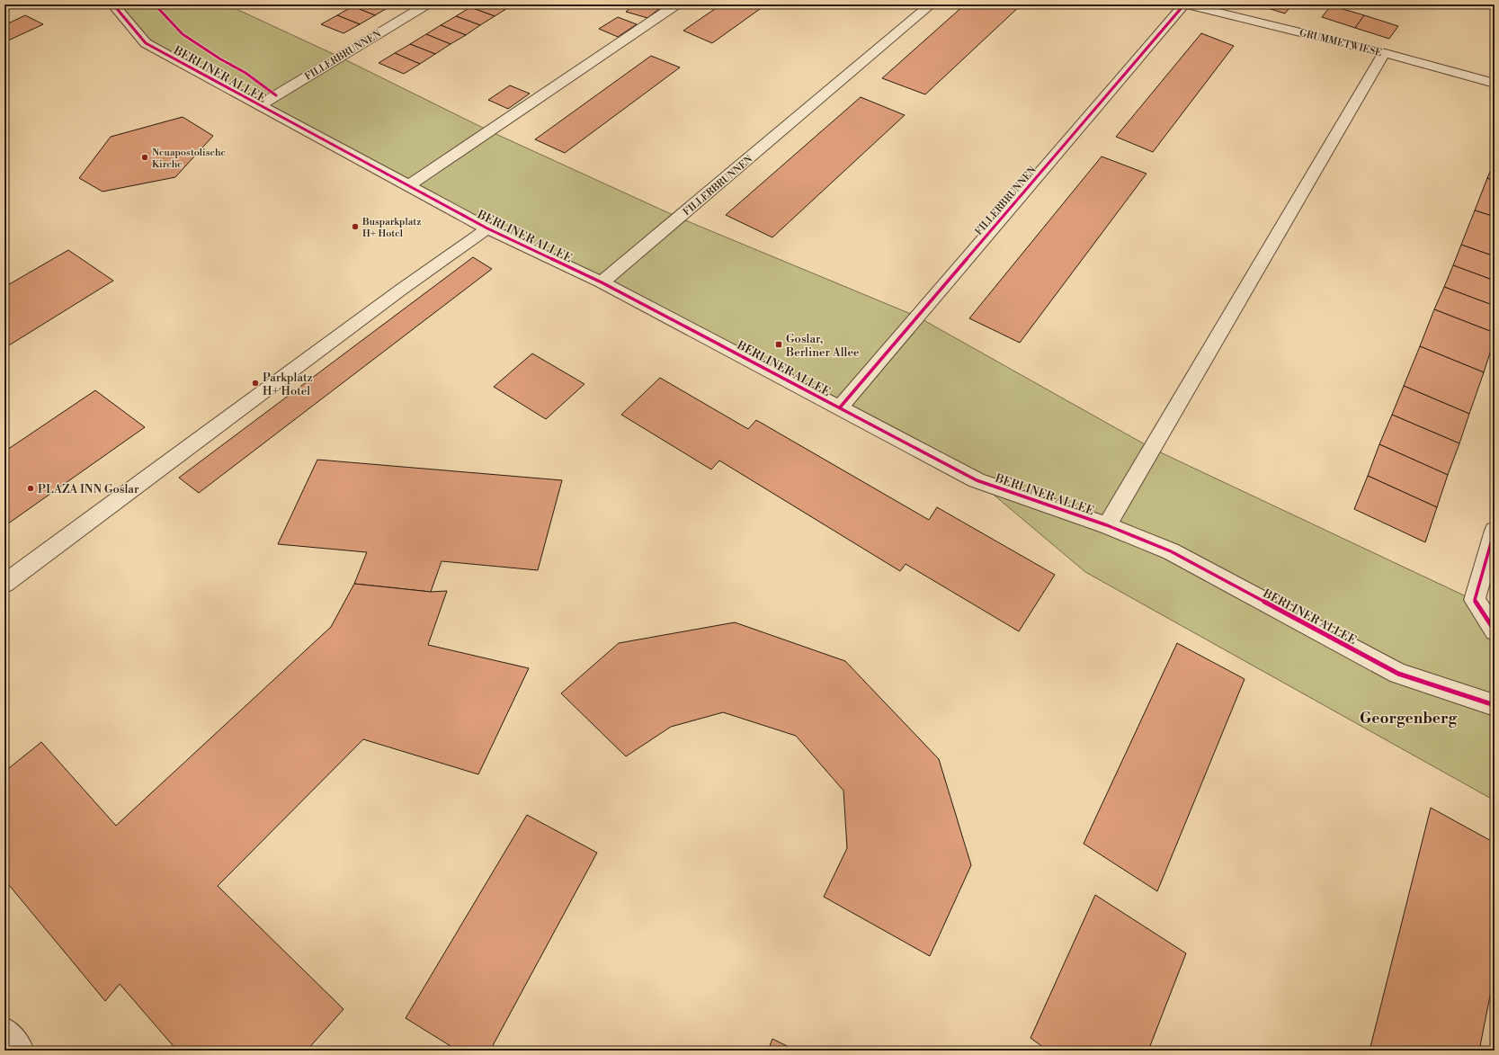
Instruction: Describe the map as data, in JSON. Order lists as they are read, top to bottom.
{
  "streets": {
    "street": ["GRUMMETWIESE", "FILLERBRUNNEN", "BERLINER ALLEE"]
  },
  "crossings": [
    ["GRUMMETWIESE", "FILLERBRUNNEN"],
    ["FILLERBRUNNEN", "BERLINER ALLEE"]
  ],
  "districts": ["Georgenberg"],
  "places": {
    "other": [
      "Neuapostolische Kirche",
      "Busparkplatz H+ Hotel",
      "Parkplatz H+ Hotel",
      "PLAZA INN Goslar"
    ],
    "transit": ["Goslar, Berliner Allee"]
  }
}
